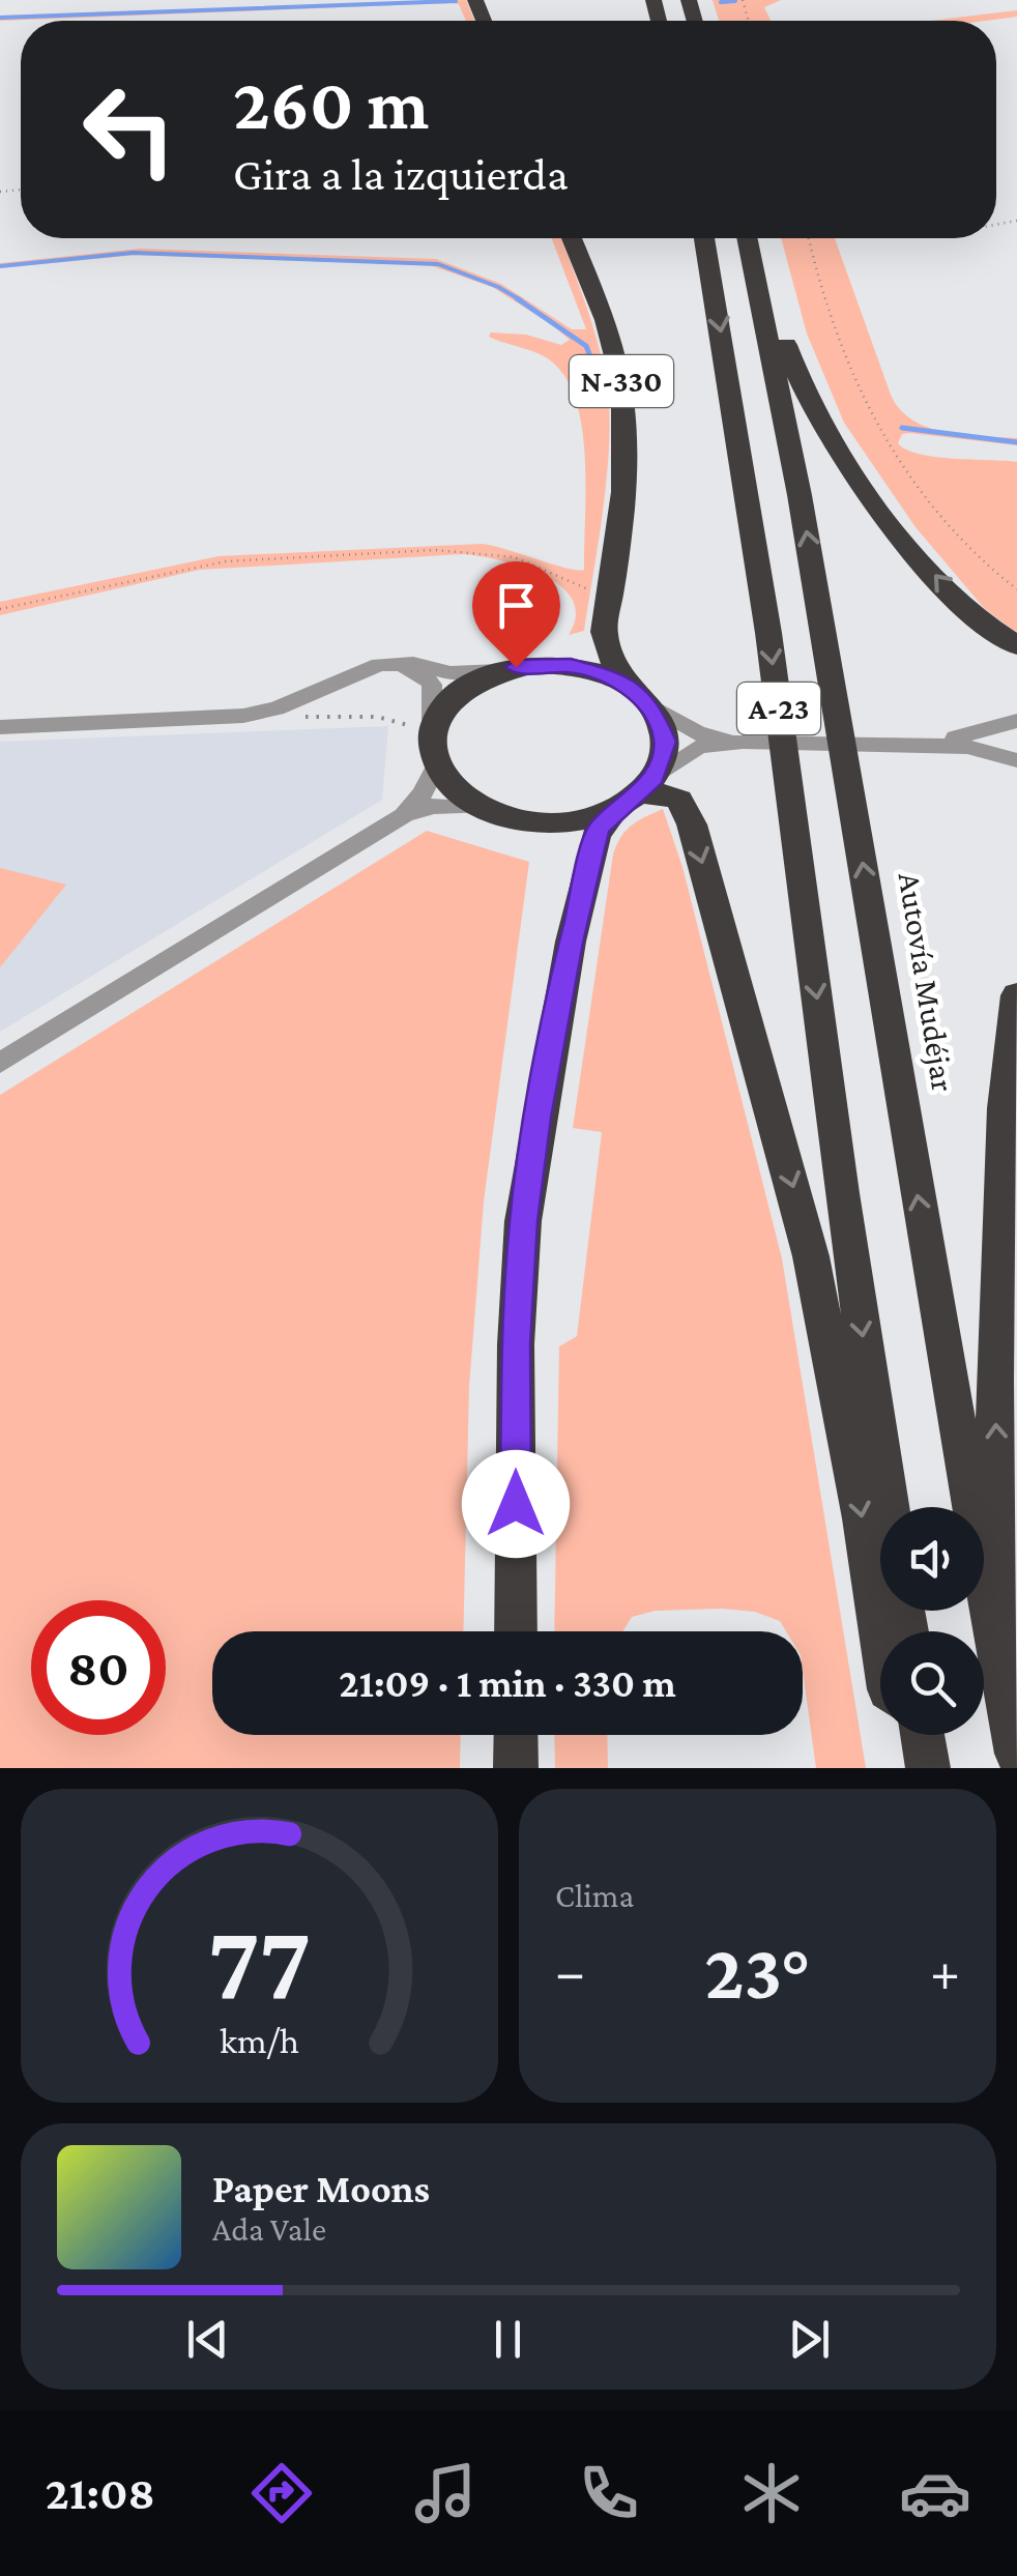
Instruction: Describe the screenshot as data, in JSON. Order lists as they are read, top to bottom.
{
  "streets": {
    "highway": ["N-330", "A-23", "Autovía Mudéjar"]
  },
  "page": {
    "turn": ["260 m", "Gira a la izquierda"],
    "limit": "80",
    "trip": "21:09 · 1 min · 330 m",
    "tile": "Clima",
    "heat": ["−", "23°", "+"],
    "song": ["Paper Moons", "Ada Vale"],
    "tabs": "21:08",
    "gauge": ["77", "km/h"]
  }
}
